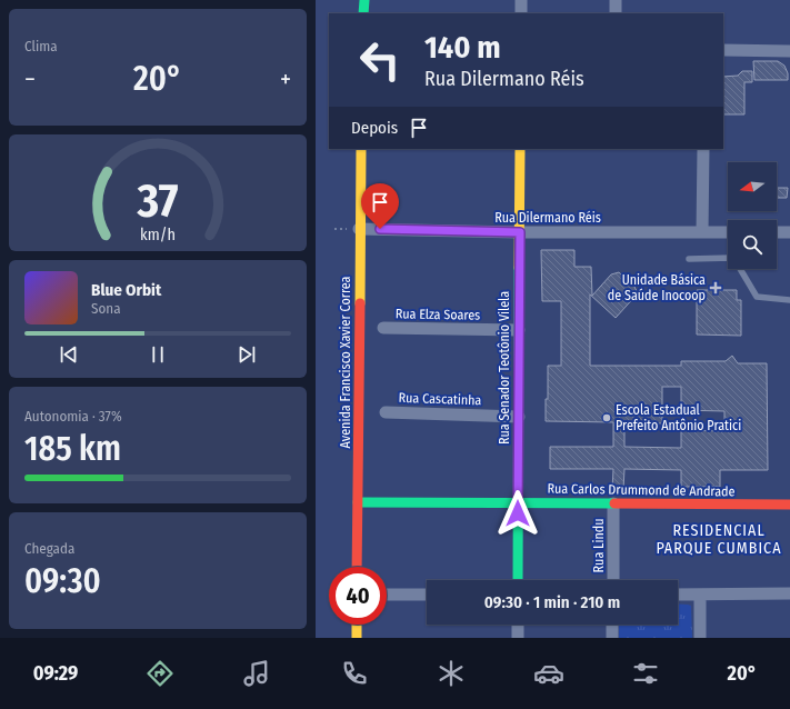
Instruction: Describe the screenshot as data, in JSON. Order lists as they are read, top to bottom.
{
  "streets": {
    "street": [
      "Rua Dilermano Réis",
      "Rua Elza Soares",
      "Avenida Francisco Xavier Correa",
      "Rua Senador Teotônio Vilela",
      "Rua Cascatinha",
      "Rua Carlos Drummond de Andrade",
      "Rua Lindu"
    ]
  },
  "crossings": [
    ["Rua Dilermano Réis", "Avenida Francisco Xavier Correa"],
    ["Rua Dilermano Réis", "Rua Senador Teotônio Vilela"],
    ["Rua Elza Soares", "Rua Senador Teotônio Vilela"],
    ["Avenida Francisco Xavier Correa", "Rua Carlos Drummond de Andrade"],
    ["Rua Senador Teotônio Vilela", "Rua Cascatinha"],
    ["Rua Senador Teotônio Vilela", "Rua Carlos Drummond de Andrade"],
    ["Rua Carlos Drummond de Andrade", "Rua Lindu"]
  ],
  "districts": ["RESIDENCIAL PARQUE CUMBICA"],
  "places": {
    "health": ["Unidade Básica de Saúde Inocoop"],
    "other": ["Escola Estadual Prefeito Antônio Pratici"]
  },
  "north": "left",
  "page": {
    "tile": [
      "Clima",
      ["Autonomia · 37%", "185 km"],
      ["Chegada", "09:30"]
    ],
    "turn": ["140 m", "Rua Dilermano Réis"],
    "heat": ["−", "20°", "+"],
    "then": "Depois",
    "song": ["Blue Orbit", "Sona"],
    "limit": "40",
    "trip": "09:30 · 1 min · 210 m",
    "tabs": ["09:29", "20°"],
    "gauge": ["37", "km/h"]
  }
}
